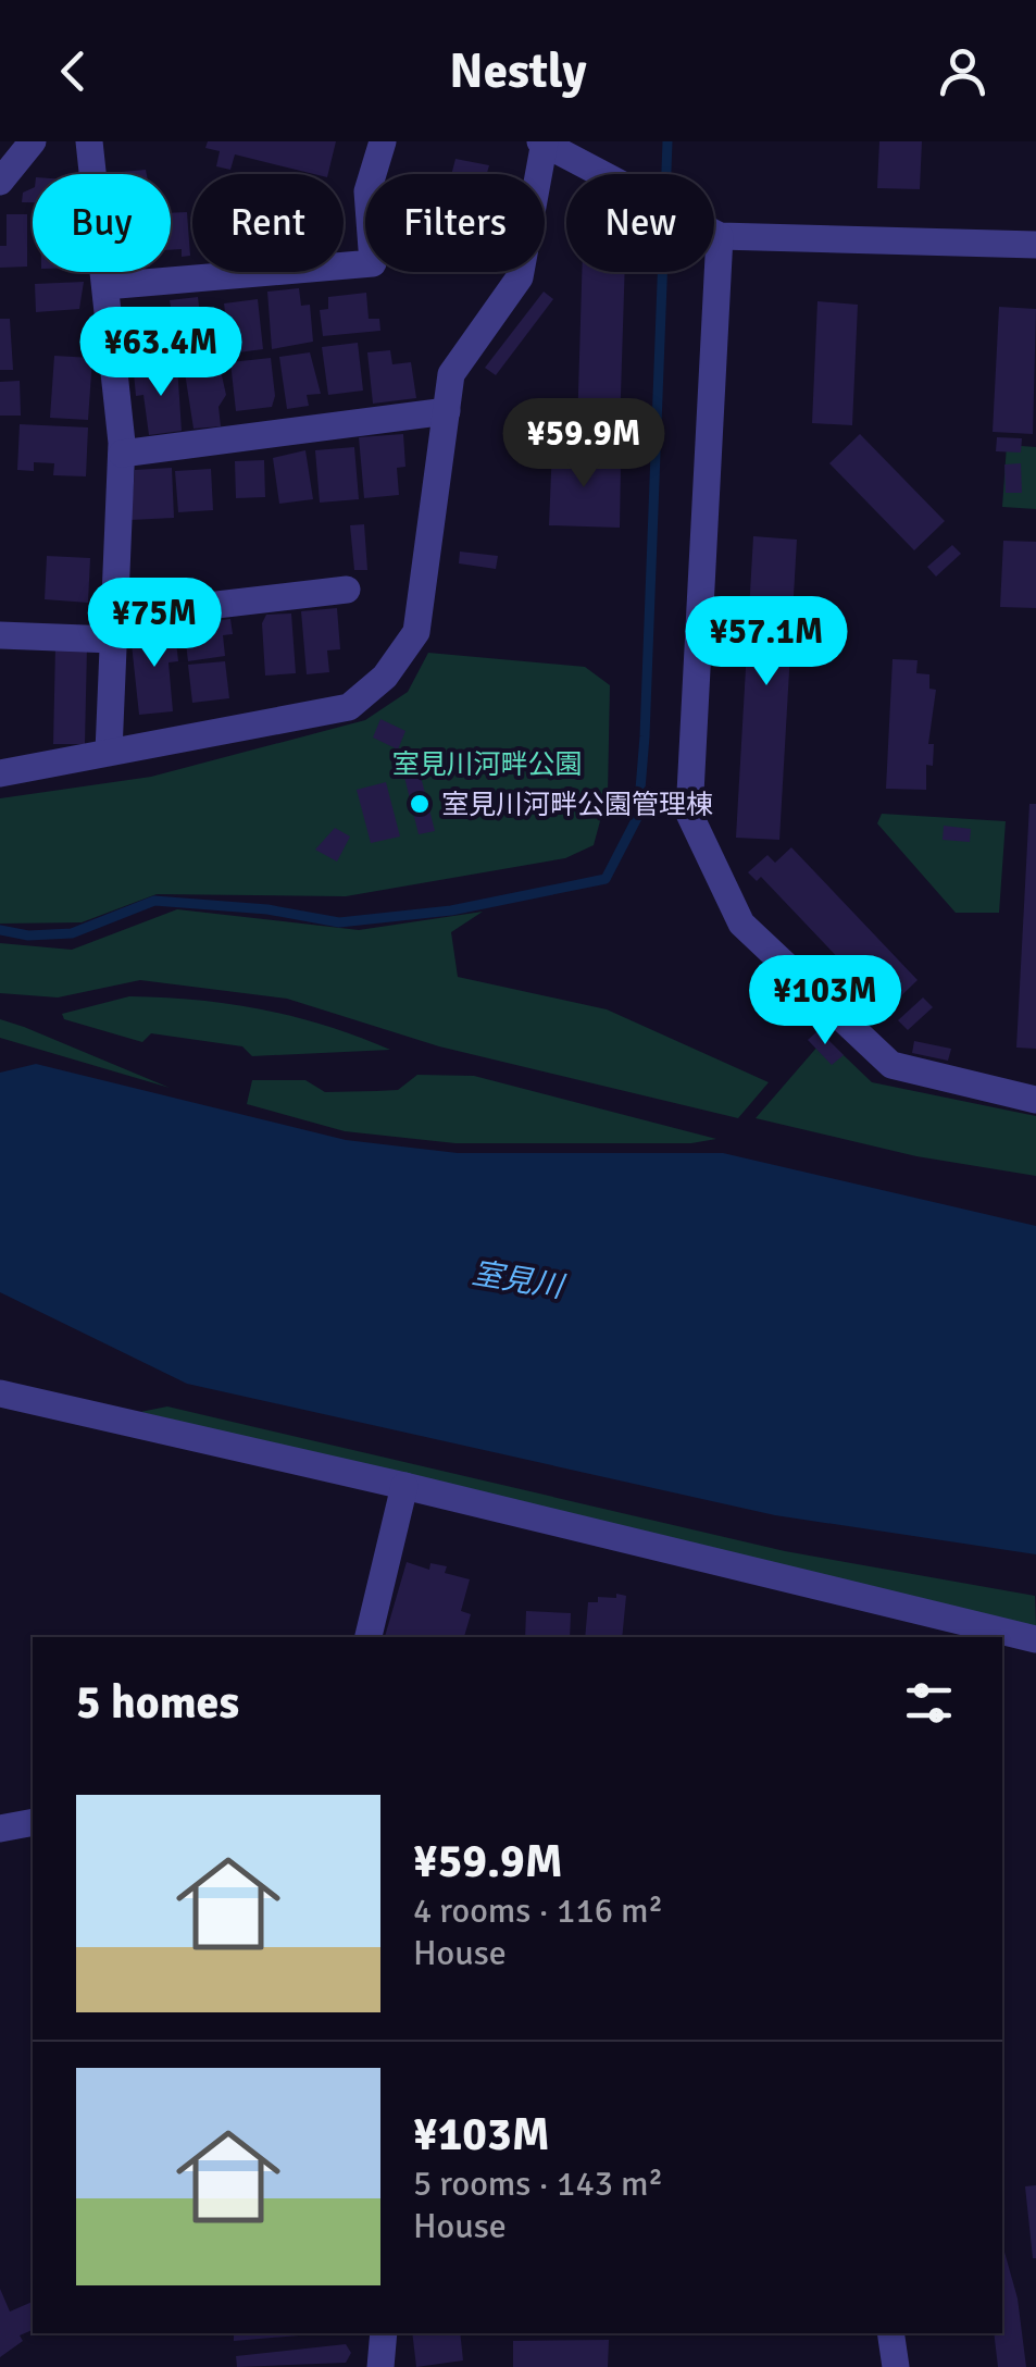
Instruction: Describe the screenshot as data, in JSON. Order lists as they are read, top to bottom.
{
  "water": ["室見川"],
  "parks": ["室見川河畔公園"],
  "places": ["室見川河畔公園管理棟"],
  "page": {
    "header": "Nestly",
    "chip": [
      "Buy",
      "Rent",
      "Filters",
      "New"
    ],
    "price": [
      "¥63.4M",
      "¥59.9M",
      "¥75M",
      "¥57.1M",
      "¥103M"
    ],
    "heading": "5 homes",
    "list": [
      {
        "name": "¥59.9M",
        "note": "4 rooms · 116 m² · House"
      },
      {
        "name": "¥103M",
        "note": "5 rooms · 143 m² · House"
      }
    ]
  }
}
